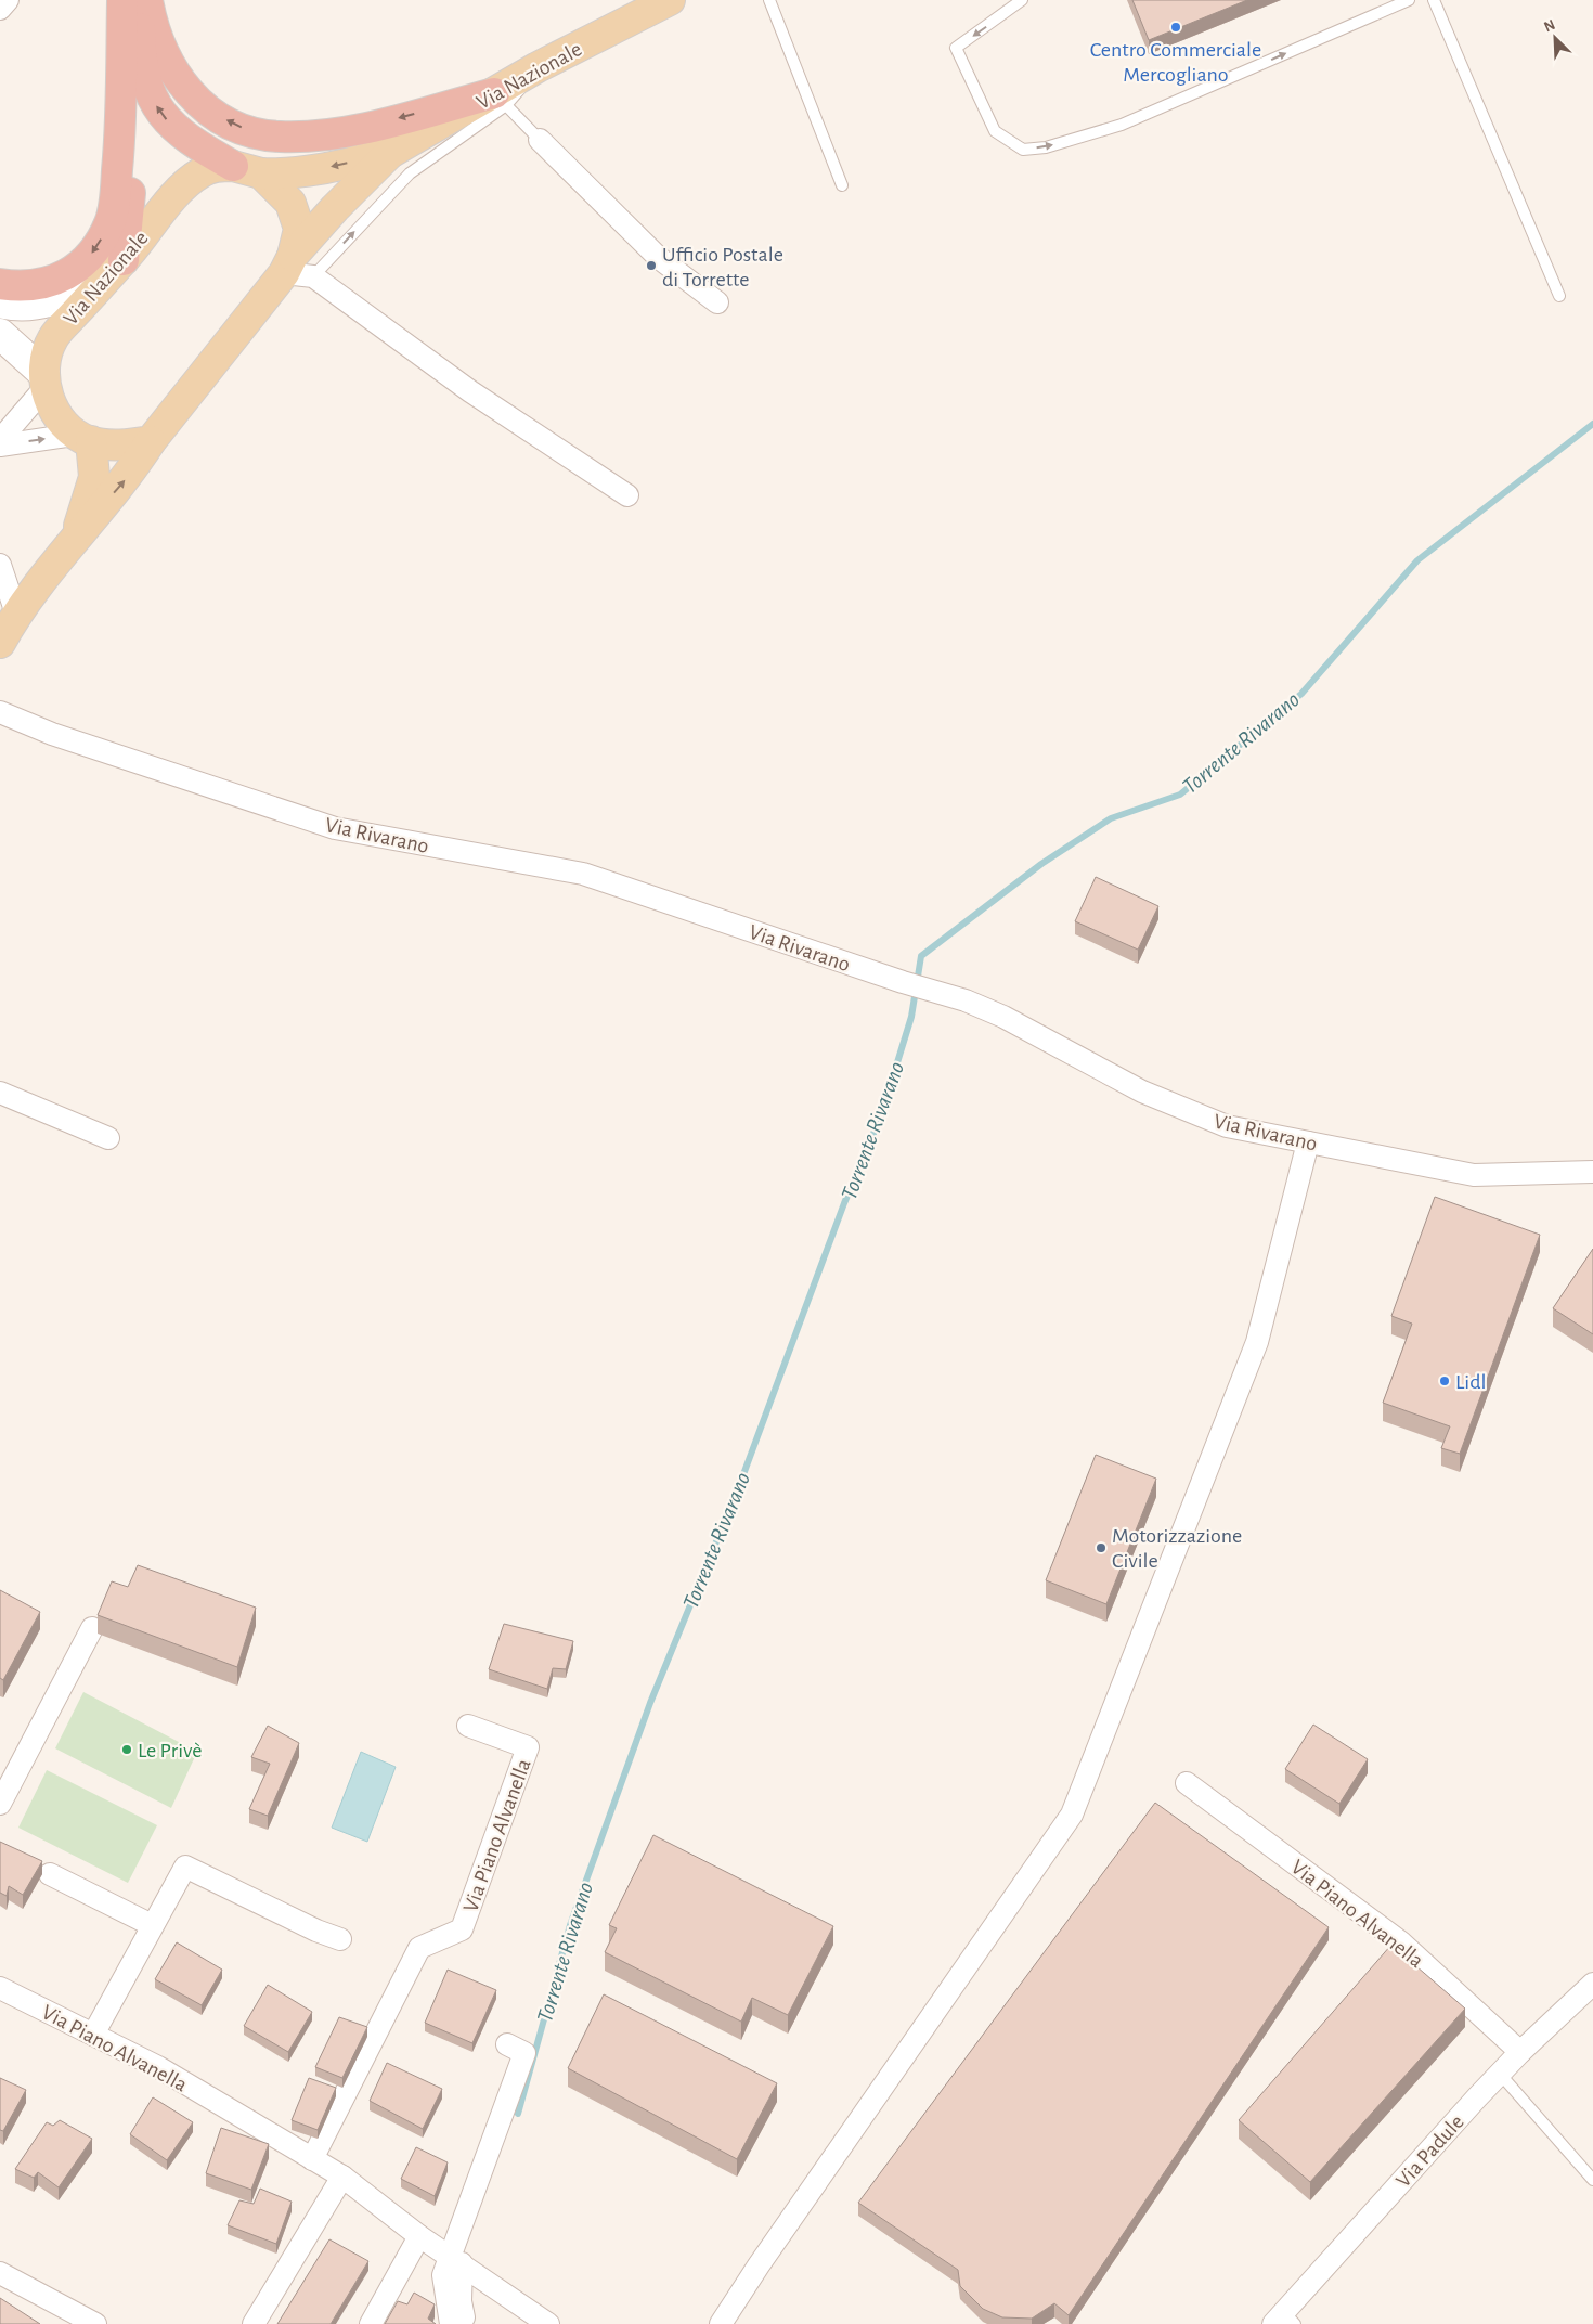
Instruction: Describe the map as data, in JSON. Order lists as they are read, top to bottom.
{
  "streets": {
    "main road": ["Via Nazionale"],
    "street": ["Via Rivarano", "Via Piano Alvanella", "Via Padule"]
  },
  "crossings": [
    ["Via Piano Alvanella", "Via Padule"]
  ],
  "water": ["Torrente Rivarano"],
  "places": [
    "Centro Commerciale Mercogliano",
    "Ufficio Postale di Torrette",
    "Lidl",
    "Motorizzazione Civile",
    "Le Privè"
  ],
  "north": "top left"
}
